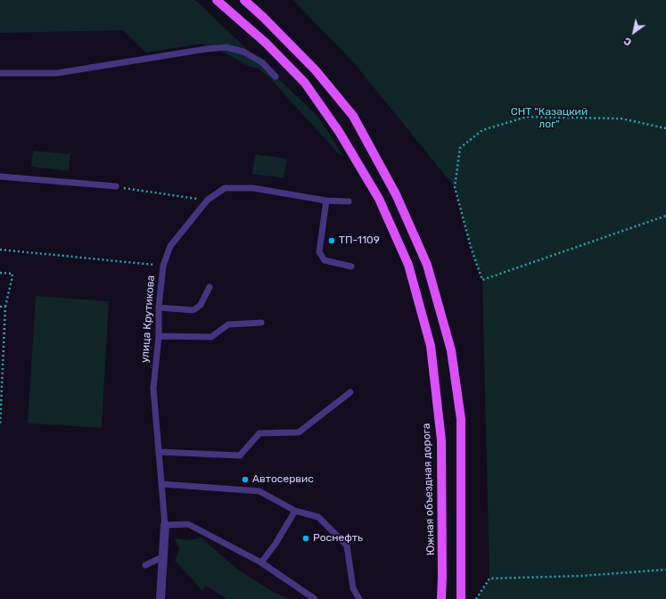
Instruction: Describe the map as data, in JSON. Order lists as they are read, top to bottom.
{
  "streets": {
    "main road": ["Южная объездная дорога"],
    "street": ["улица Крутикова"]
  },
  "parks": ["СНТ \"Казацкий лог\""],
  "places": ["ТП-1109", "Автосервис", "Роснефть"],
  "north": "bottom left"
}
